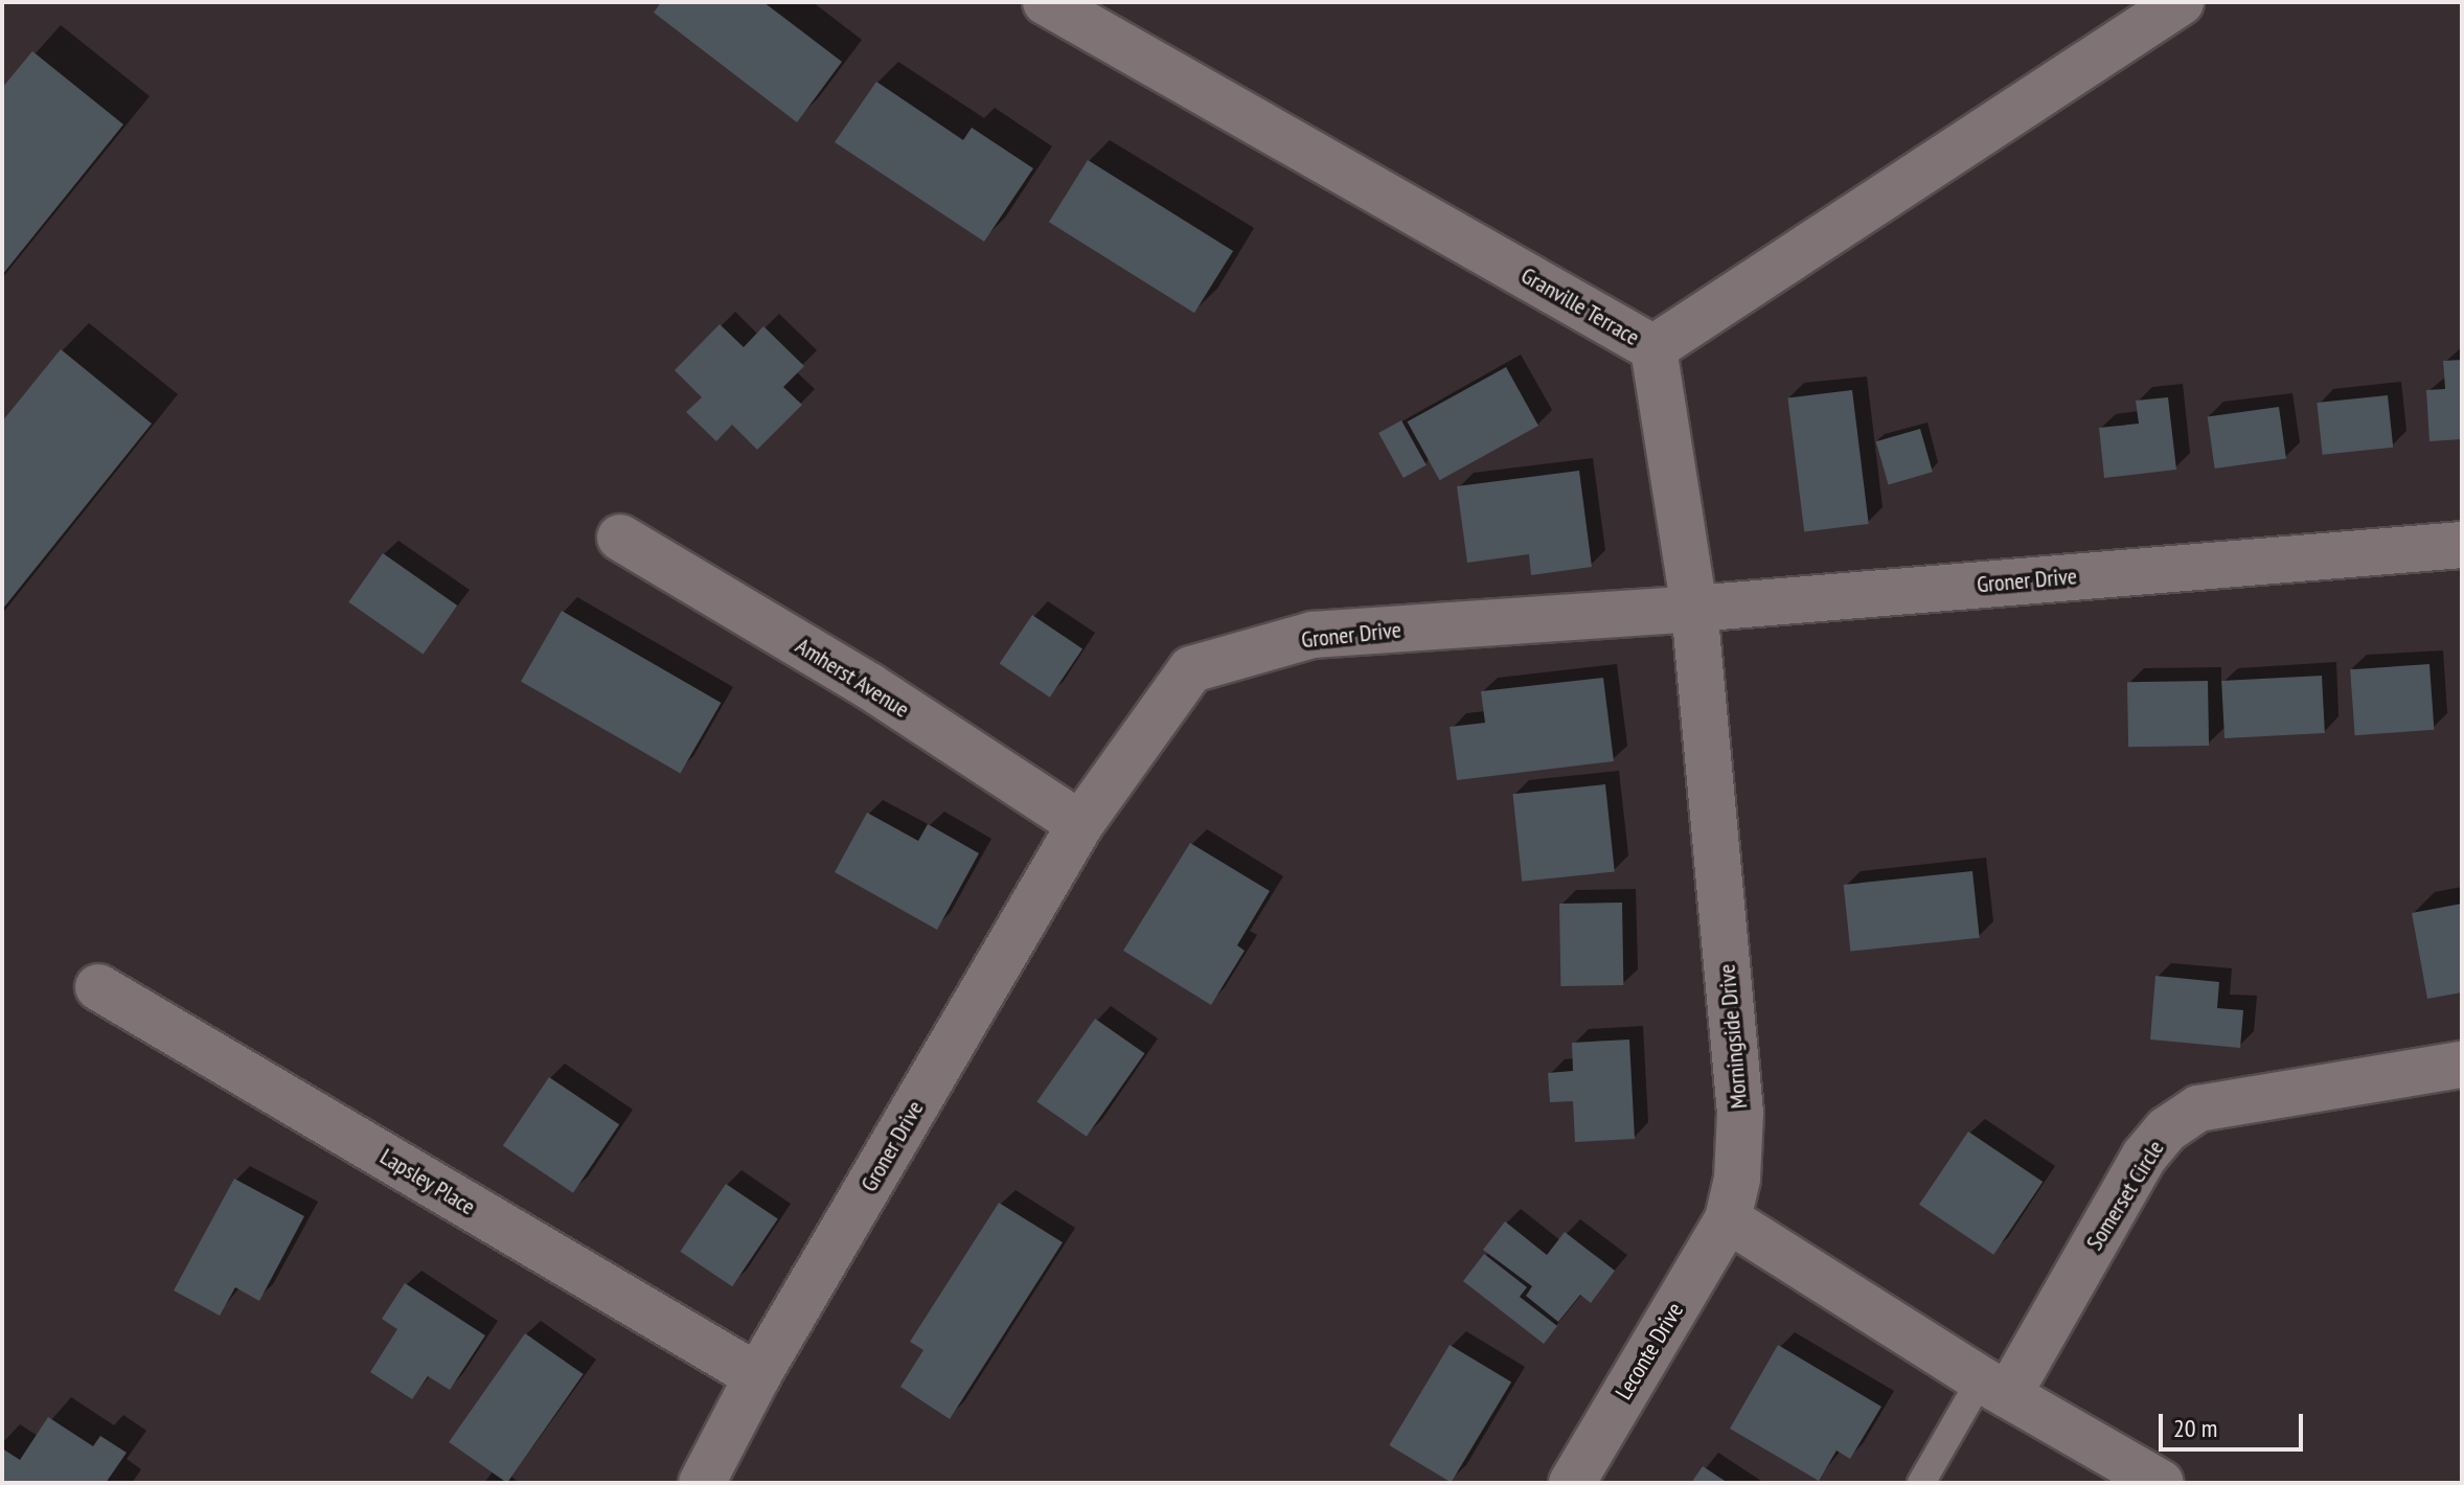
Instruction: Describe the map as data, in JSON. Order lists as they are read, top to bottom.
{
  "streets": {
    "street": [
      "Granville Terrace",
      "Groner Drive",
      "Amherst Avenue",
      "Morningside Drive",
      "Lapsley Place",
      "Somerset Circle",
      "Leconte Drive"
    ]
  },
  "crossings": [
    ["Granville Terrace", "Morningside Drive"],
    ["Groner Drive", "Amherst Avenue"],
    ["Groner Drive", "Morningside Drive"],
    ["Groner Drive", "Lapsley Place"],
    ["Morningside Drive", "Leconte Drive"]
  ],
  "scale_bar": "20 m"
}
